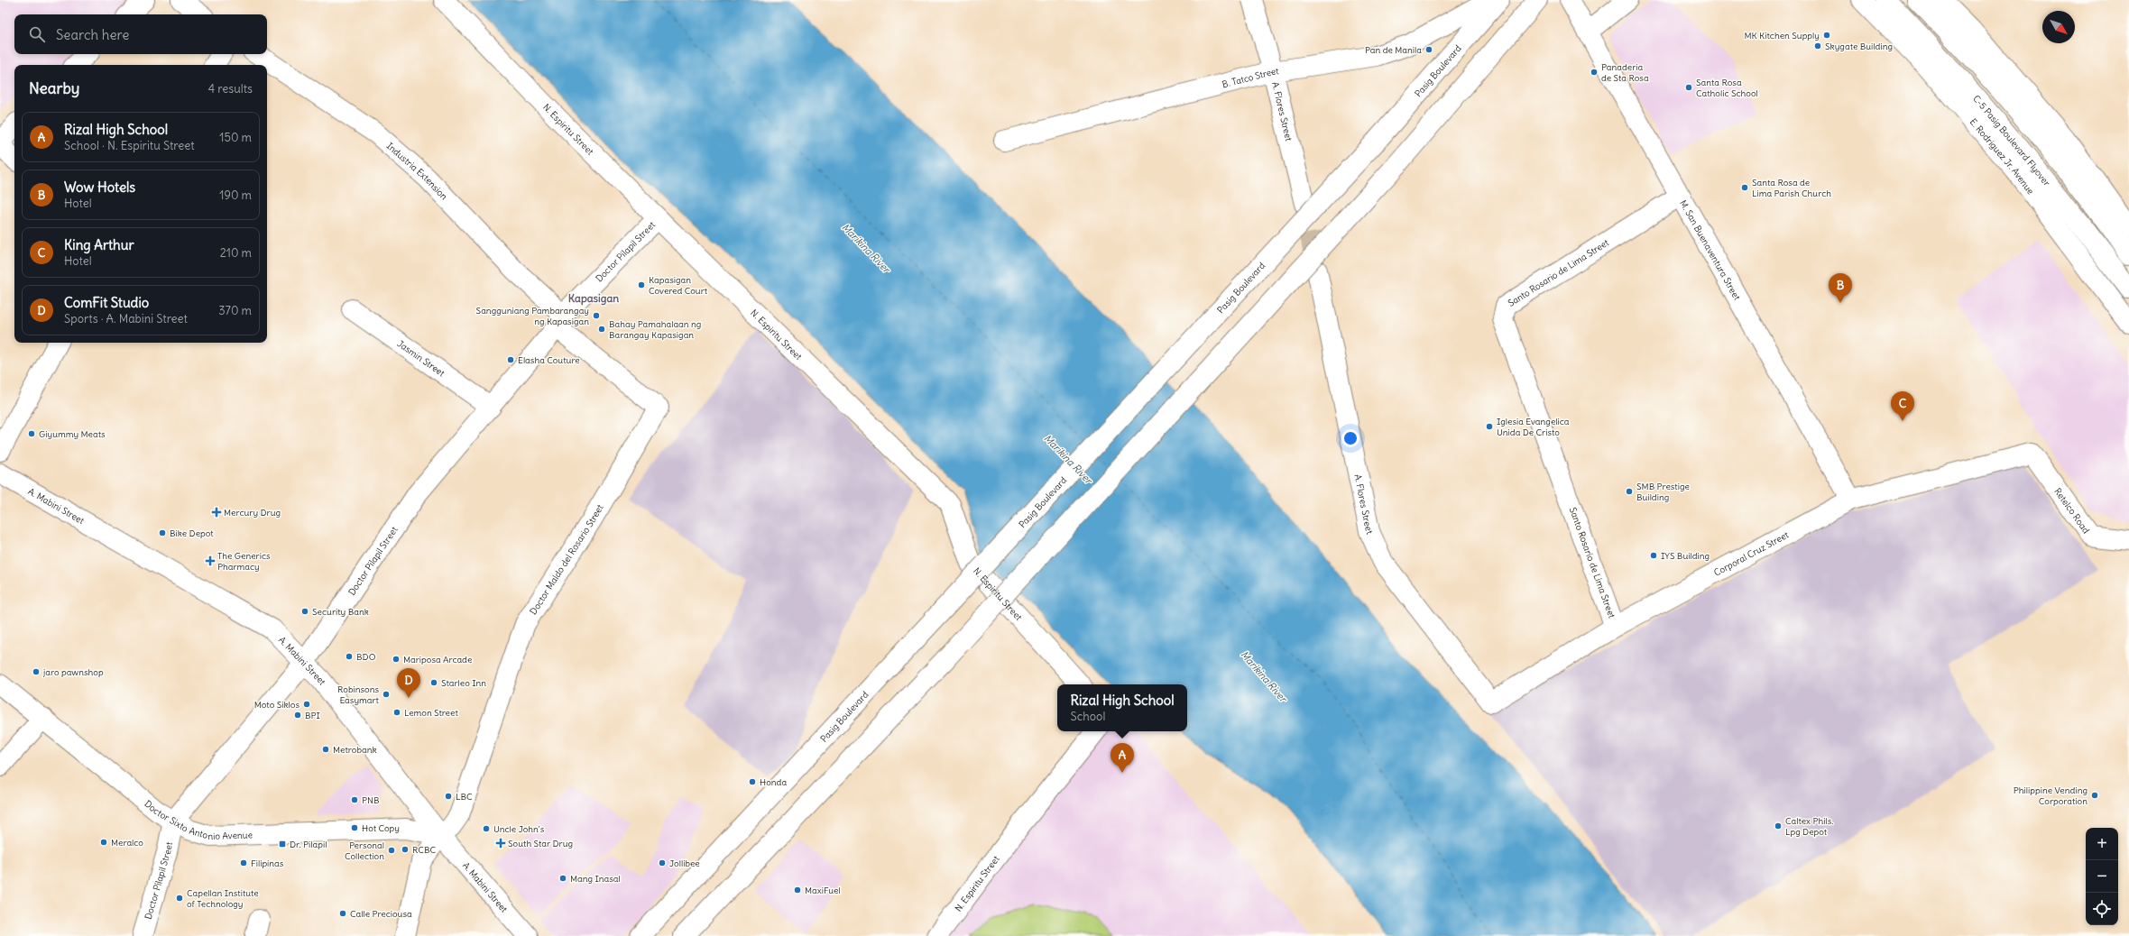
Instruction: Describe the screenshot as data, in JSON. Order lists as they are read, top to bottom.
{
  "streets": {
    "street": [
      "Pasig Boulevard",
      "B. Tatco Street",
      "A. Flores Street",
      "N. Espiritu Street",
      "C-5 Pasig Boulevard Flyover",
      "E. Rodriguez Jr. Avenue",
      "Industria Extension",
      "M. San Buenaventura Street",
      "Doctor Pilapil Street",
      "Santo Rosario de Lima Street",
      "Jasmin Street",
      "A. Mabini Street",
      "Retelco Road",
      "Corporal Cruz Street",
      "Doctor Maldo del Rosario Street",
      "Doctor Sixto Antonio Avenue"
    ]
  },
  "crossings": [
    ["B. Tatco Street", "A. Flores Street"],
    ["A. Flores Street", "Corporal Cruz Street"],
    ["N. Espiritu Street", "Doctor Pilapil Street"],
    ["Industria Extension", "Doctor Pilapil Street"],
    ["Industria Extension", "Doctor Maldo del Rosario Street"],
    ["M. San Buenaventura Street", "Santo Rosario de Lima Street"],
    ["M. San Buenaventura Street", "Corporal Cruz Street"],
    ["Doctor Pilapil Street", "Jasmin Street"],
    ["Doctor Pilapil Street", "A. Mabini Street"],
    ["Doctor Pilapil Street", "Doctor Maldo del Rosario Street"],
    ["Doctor Pilapil Street", "Doctor Sixto Antonio Avenue"],
    ["Santo Rosario de Lima Street", "Corporal Cruz Street"],
    ["A. Mabini Street", "Doctor Maldo del Rosario Street"],
    ["A. Mabini Street", "Doctor Sixto Antonio Avenue"],
    ["Retelco Road", "Corporal Cruz Street"],
    ["Doctor Maldo del Rosario Street", "Doctor Sixto Antonio Avenue"]
  ],
  "districts": ["Kapasigan"],
  "water": ["Marikina River"],
  "places": {
    "other": [
      "MK Kitchen Supply",
      "Skygate Building",
      "Pan de Manila",
      "Panaderia de Sta Rosa",
      "Santa Rosa Catholic School",
      "Santa Rosa de Lima Parish Church",
      "Kapasigan Covered Court",
      "Sangguniang Pambarangay ng Kapasigan",
      "Bahay Pamahalaan ng Barangay Kapasigan",
      "Elasha Couture",
      "Iglesia Evangelica Unida De Cristo",
      "Giyummy Meats",
      "SMB Prestige Building",
      "Bike Depot",
      "IYS Building",
      "Security Bank",
      "BDO",
      "Mariposa Arcade",
      "jaro pawnshop",
      "Starleo Inn",
      "Robinsons Easymart",
      "Moto Siklos",
      "Lemon Street",
      "BPI",
      "Metrobank",
      "Honda",
      "Philippine Vending Corporation",
      "LBC",
      "PNB",
      "Caltex Phils. Lpg Depot",
      "Hot Copy",
      "Uncle John's",
      "Meralco",
      "RCBC",
      "Personal Collection",
      "Filipinas",
      "Jollibee",
      "Mang Inasal",
      "MaxiFuel",
      "Capellan Institute of Technology",
      "Calle Preciousa"
    ],
    "health": ["Mercury Drug", "The Generics Pharmacy", "South Star Drug"],
    "transit": ["Dr. Pilapil"]
  },
  "north": "bottom right",
  "page": {
    "search": "Search here",
    "heading": ["Nearby", "4 results"],
    "list": [
      {
        "mark": "A",
        "name": "Rizal High School",
        "note": "School · N. Espiritu Street",
        "value": "150 m"
      },
      {
        "mark": "B",
        "name": "Wow Hotels",
        "note": "Hotel",
        "value": "190 m"
      },
      {
        "mark": "C",
        "name": "King Arthur",
        "note": "Hotel",
        "value": "210 m"
      },
      {
        "mark": "D",
        "name": "ComFit Studio",
        "note": "Sports · A. Mabini Street",
        "value": "370 m"
      }
    ],
    "pins": [
      "B",
      "C",
      "D",
      "A"
    ],
    "popup": ["Rizal High School", "School"],
    "map_buttons": ["+", "−"]
  }
}
